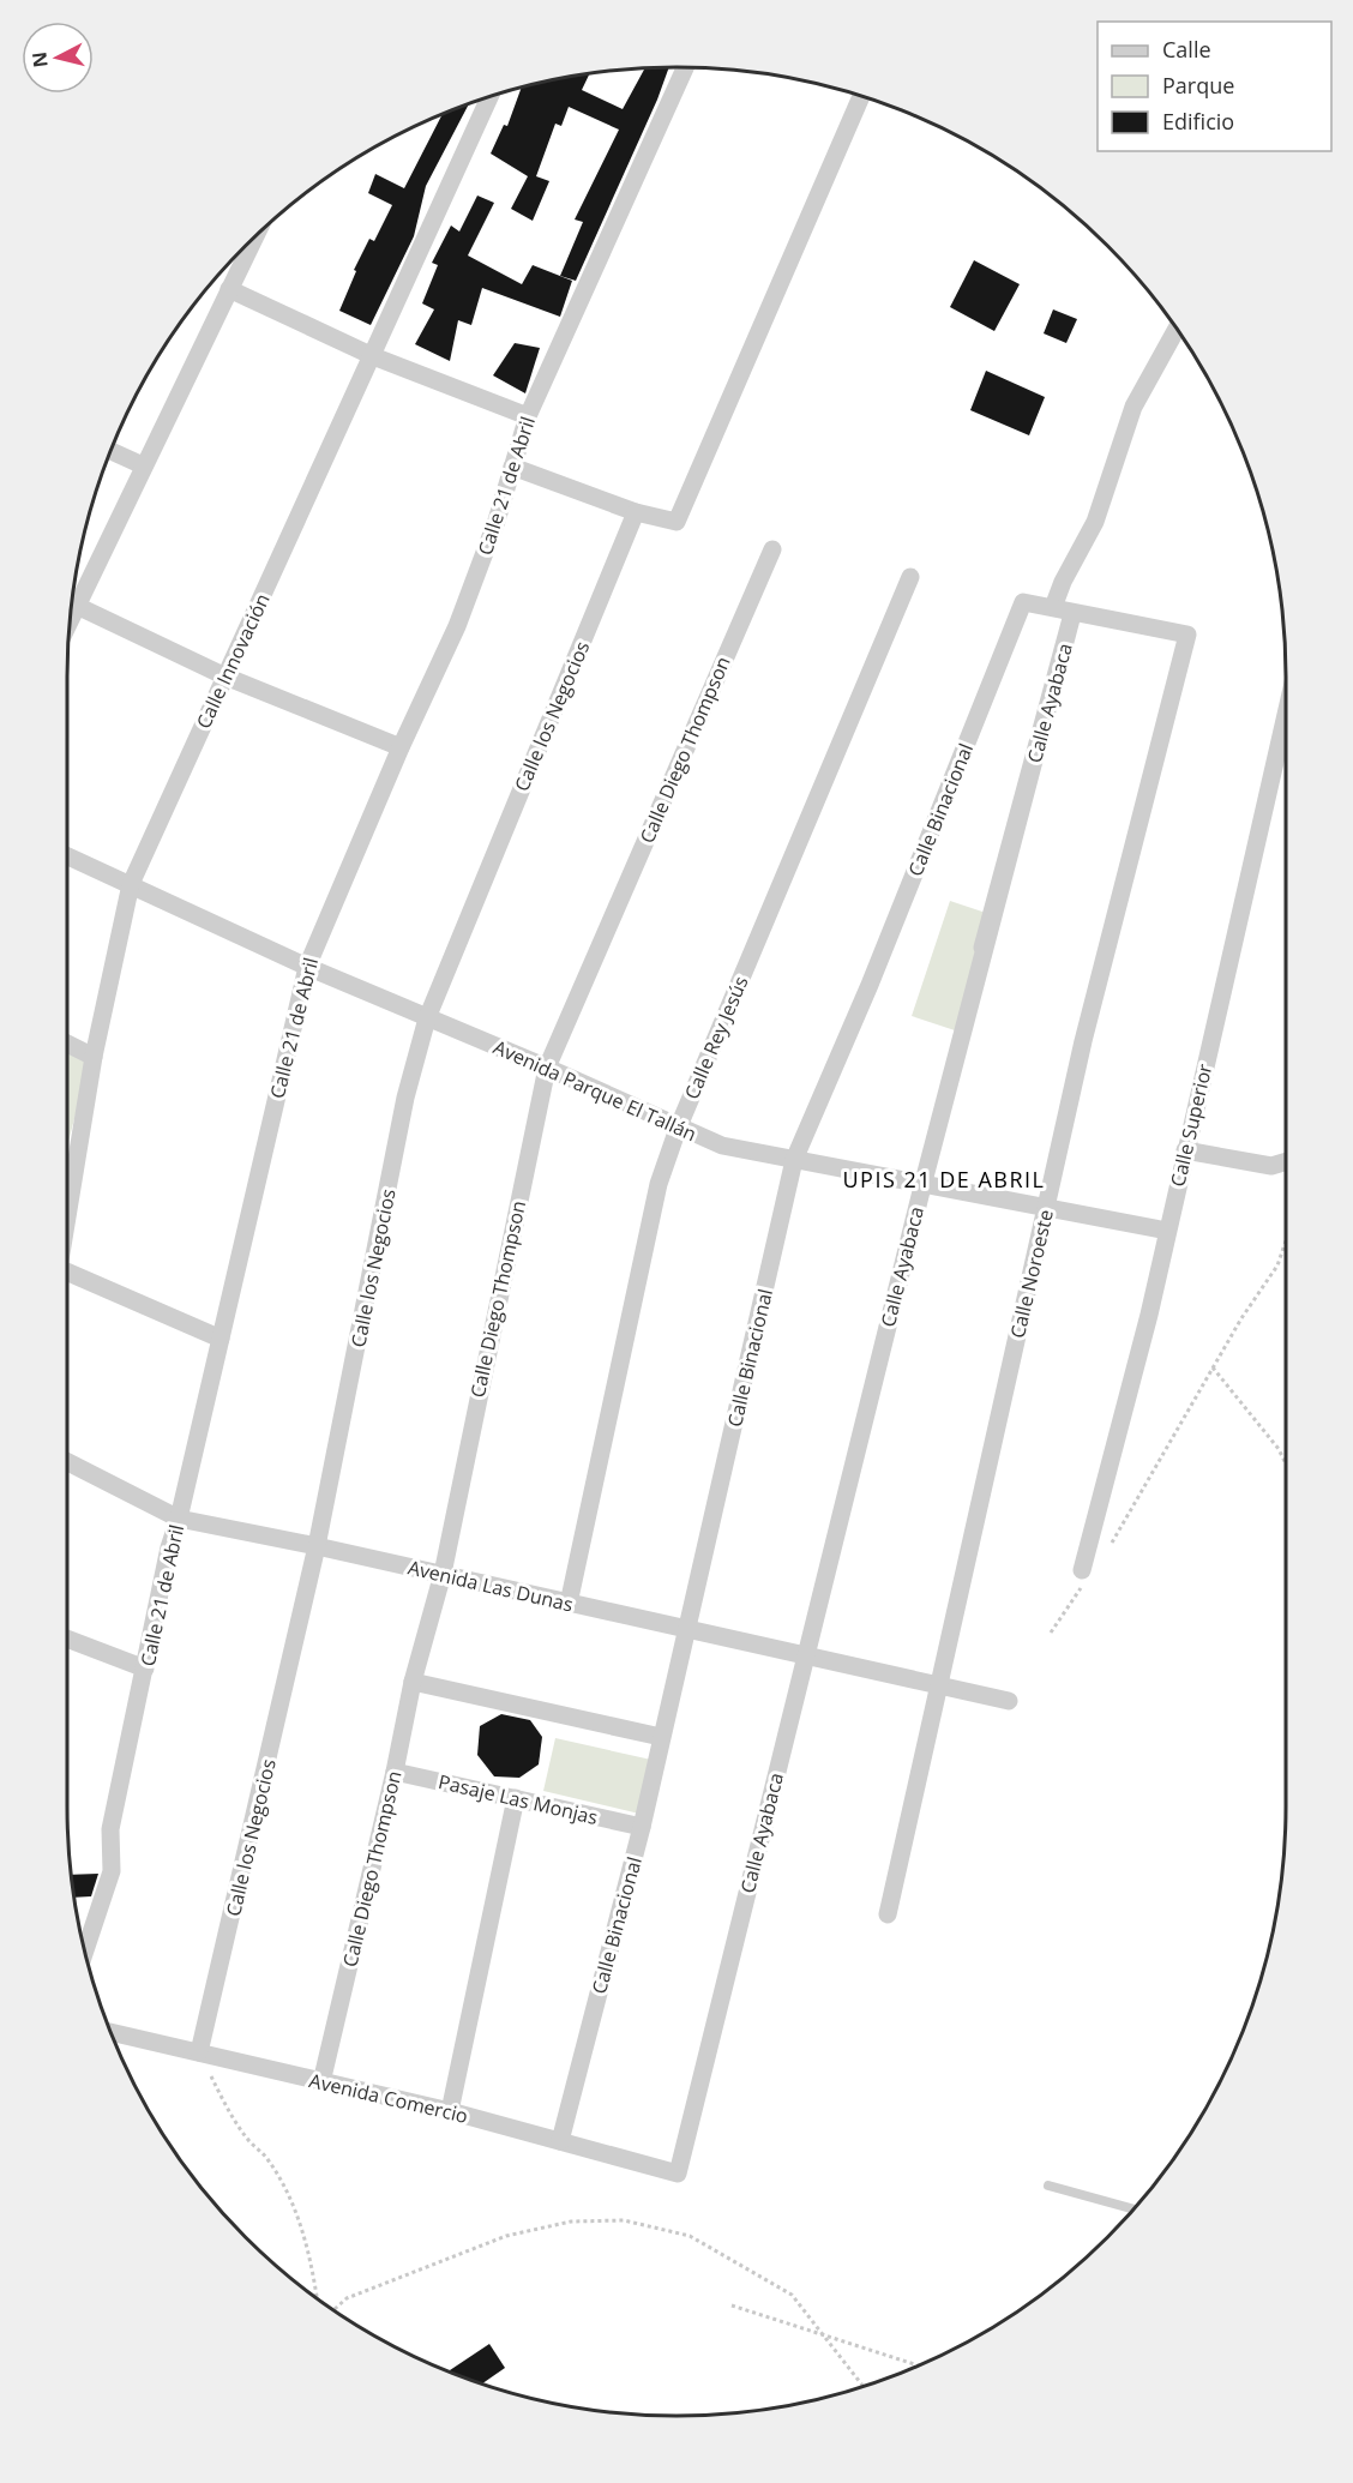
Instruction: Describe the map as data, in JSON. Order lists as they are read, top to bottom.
{
  "streets": {
    "street": [
      "Calle 21 de Abril",
      "Calle Innovación",
      "Calle Ayabaca",
      "Calle los Negocios",
      "Calle Diego Thompson",
      "Calle Binacional",
      "Calle Rey Jesús",
      "Avenida Parque El Tallán",
      "Calle Superior",
      "Calle Noroeste",
      "Avenida Las Dunas",
      "Pasaje Las Monjas",
      "Avenida Comercio"
    ]
  },
  "crossings": [
    ["Calle 21 de Abril", "Avenida Parque El Tallán"],
    ["Calle 21 de Abril", "Avenida Las Dunas"],
    ["Calle Innovación", "Avenida Parque El Tallán"],
    ["Calle Ayabaca", "Calle Binacional"],
    ["Calle Ayabaca", "Avenida Parque El Tallán"],
    ["Calle Ayabaca", "Calle Noroeste"],
    ["Calle Ayabaca", "Avenida Las Dunas"],
    ["Calle Ayabaca", "Avenida Comercio"],
    ["Calle los Negocios", "Avenida Parque El Tallán"],
    ["Calle los Negocios", "Avenida Las Dunas"],
    ["Calle los Negocios", "Avenida Comercio"],
    ["Calle Diego Thompson", "Avenida Parque El Tallán"],
    ["Calle Diego Thompson", "Avenida Las Dunas"],
    ["Calle Diego Thompson", "Pasaje Las Monjas"],
    ["Calle Diego Thompson", "Avenida Comercio"],
    ["Calle Binacional", "Avenida Parque El Tallán"],
    ["Calle Binacional", "Calle Noroeste"],
    ["Calle Binacional", "Avenida Las Dunas"],
    ["Calle Binacional", "Pasaje Las Monjas"],
    ["Calle Binacional", "Avenida Comercio"],
    ["Calle Rey Jesús", "Avenida Parque El Tallán"],
    ["Calle Rey Jesús", "Avenida Las Dunas"],
    ["Avenida Parque El Tallán", "Calle Superior"],
    ["Avenida Parque El Tallán", "Calle Noroeste"],
    ["Calle Noroeste", "Avenida Las Dunas"]
  ],
  "districts": ["UPIS 21 DE ABRIL"],
  "legend": ["Calle", "Parque", "Edificio"],
  "north": "left"
}
